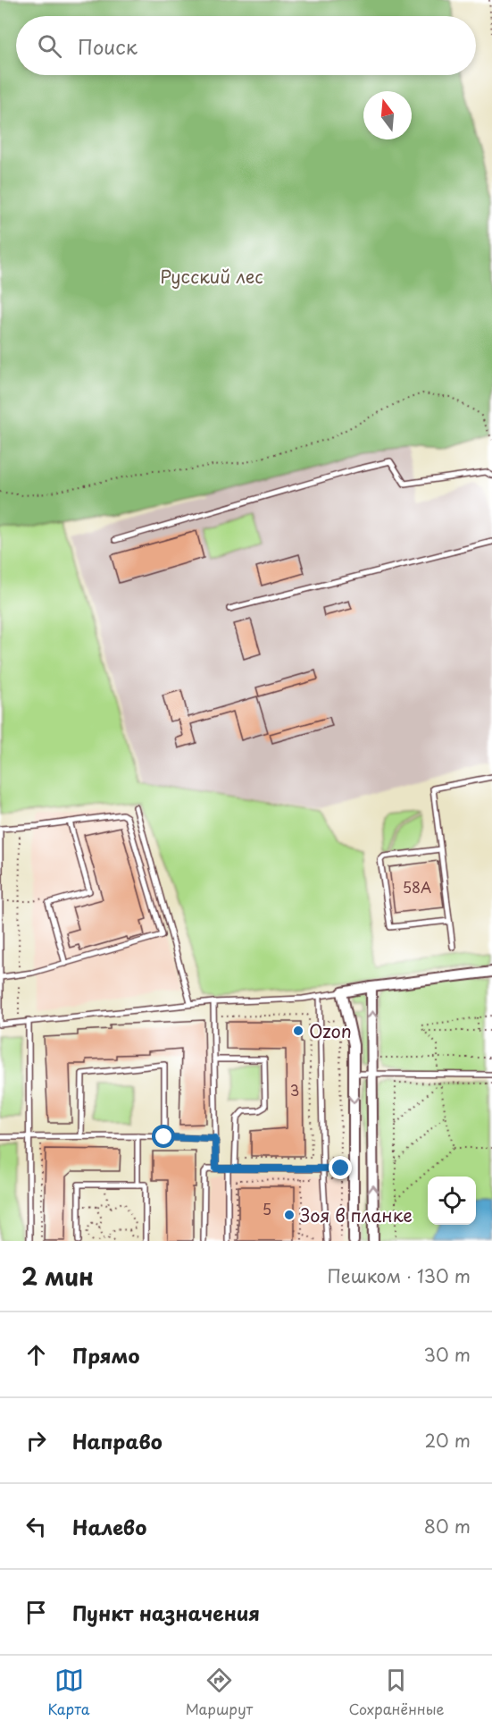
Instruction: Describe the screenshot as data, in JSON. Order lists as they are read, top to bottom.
{
  "parks": ["Русский лес"],
  "places": ["Ozon", "Зоя в планке"],
  "house_numbers": ["58А", "3", "5"],
  "north": "top",
  "page": {
    "search": "Поиск",
    "heading": ["2 мин", "Пешком · 130 m"],
    "list": [
      ["Прямо", "30 m"],
      ["Направо", "20 m"],
      ["Налево", "80 m"],
      "Пункт назначения"
    ],
    "nav": ["Карта", "Маршрут", "Сохранённые"]
  }
}
